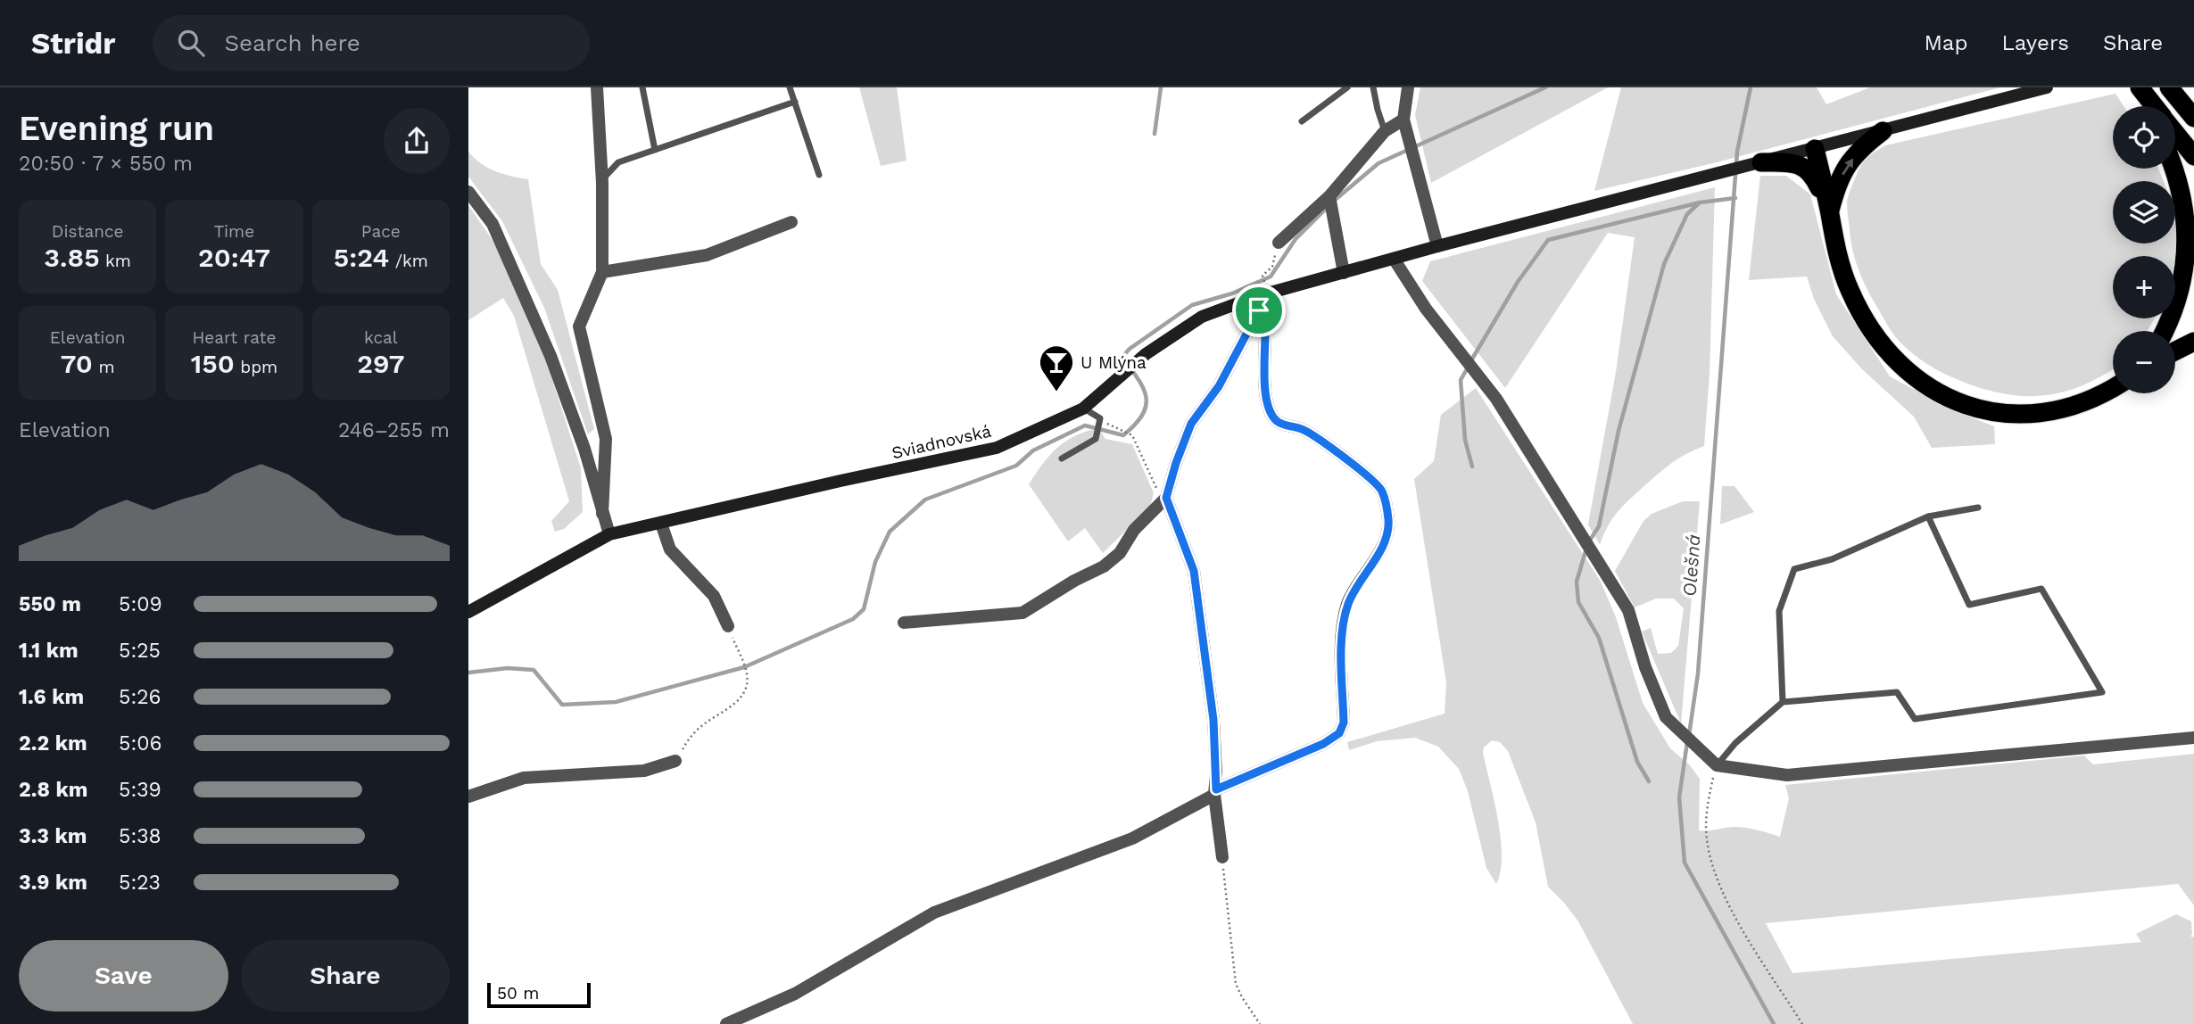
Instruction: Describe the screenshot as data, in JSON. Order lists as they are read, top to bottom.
{
  "streets": {
    "street": ["Sviadnovská"]
  },
  "water": ["Olešná"],
  "places": {
    "bar": ["U Mlýna"]
  },
  "scale_bar": "50 m",
  "page": {
    "header": "Stridr",
    "search": "Search here",
    "nav": ["Map", "Layers", "Share"],
    "heading": ["Evening run", "20:50 · 7 × 550 m"],
    "map_buttons": ["+", "−"],
    "stats": [
      ["Distance", "3.85 km"],
      ["Time", "20:47"],
      ["Pace", "5:24 /km"],
      ["Elevation", "70 m"],
      ["Heart rate", "150 bpm"],
      ["kcal", "297"]
    ],
    "chart": ["Elevation", "246–255 m"],
    "list": [
      {
        "name": "550 m",
        "note": "5:09"
      },
      {
        "name": "1.1 km",
        "note": "5:25"
      },
      {
        "name": "1.6 km",
        "note": "5:26"
      },
      {
        "name": "2.2 km",
        "note": "5:06"
      },
      {
        "name": "2.8 km",
        "note": "5:39"
      },
      {
        "name": "3.3 km",
        "note": "5:38"
      },
      {
        "name": "3.9 km",
        "note": "5:23"
      }
    ],
    "buttons": ["Save", "Share"],
    "scale": "50 m"
  }
}
